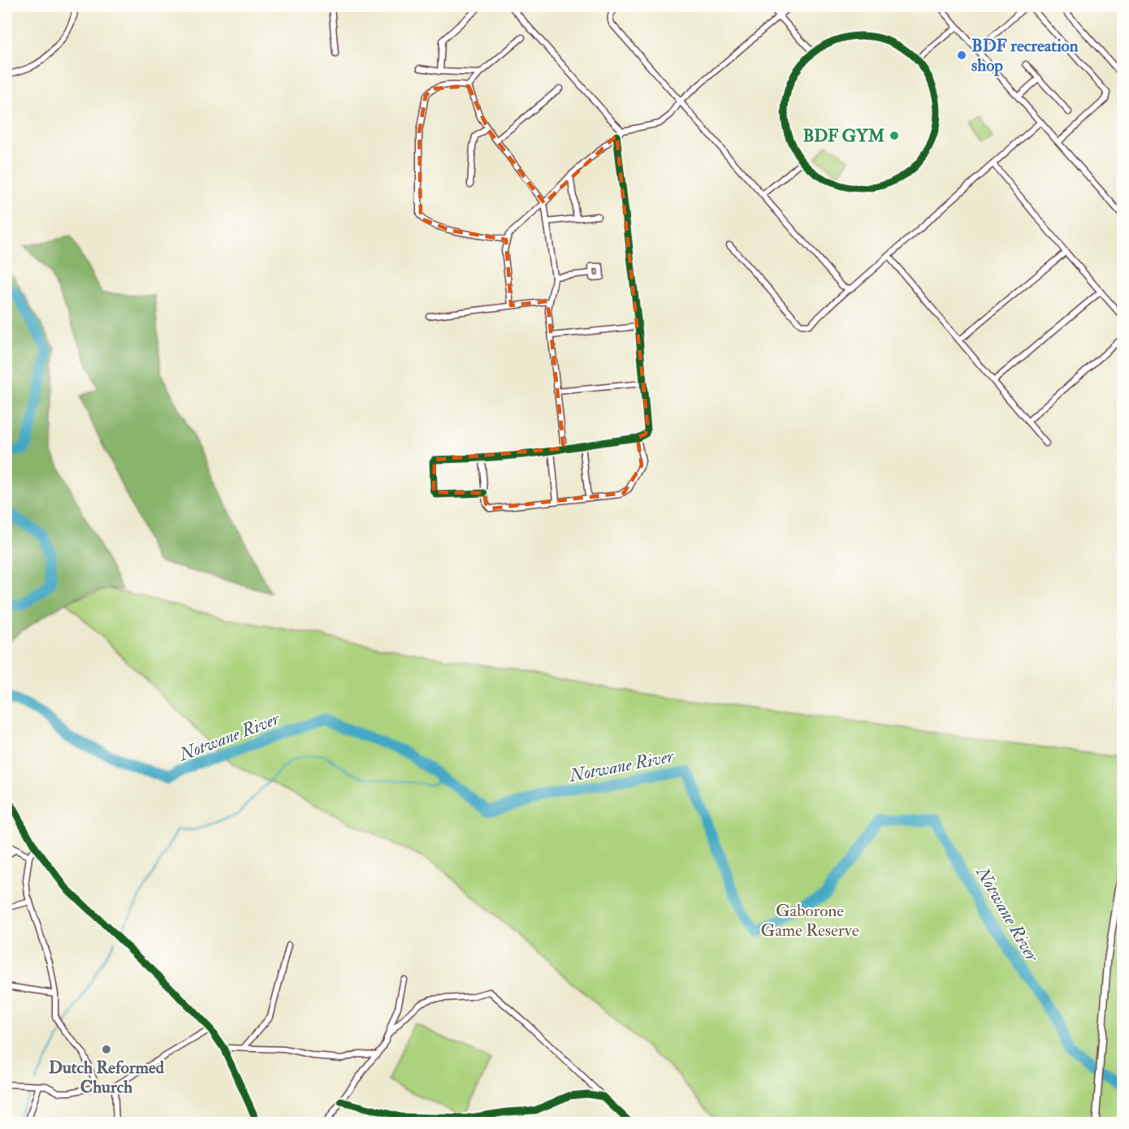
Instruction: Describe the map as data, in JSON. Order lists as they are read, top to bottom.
{
  "water": ["Notwane River"],
  "parks": ["Gaborone Game Reserve"],
  "places": ["BDF recreation shop", "BDF GYM", "Dutch Reformed Church"]
}
